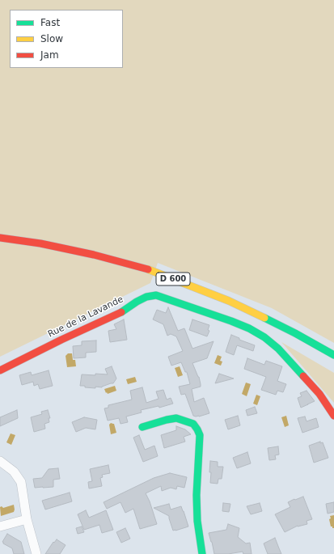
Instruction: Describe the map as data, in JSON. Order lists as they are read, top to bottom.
{
  "streets": {
    "street": ["D 600", "Rue de la Lavande"]
  },
  "legend": ["Fast", "Slow", "Jam"]
}
